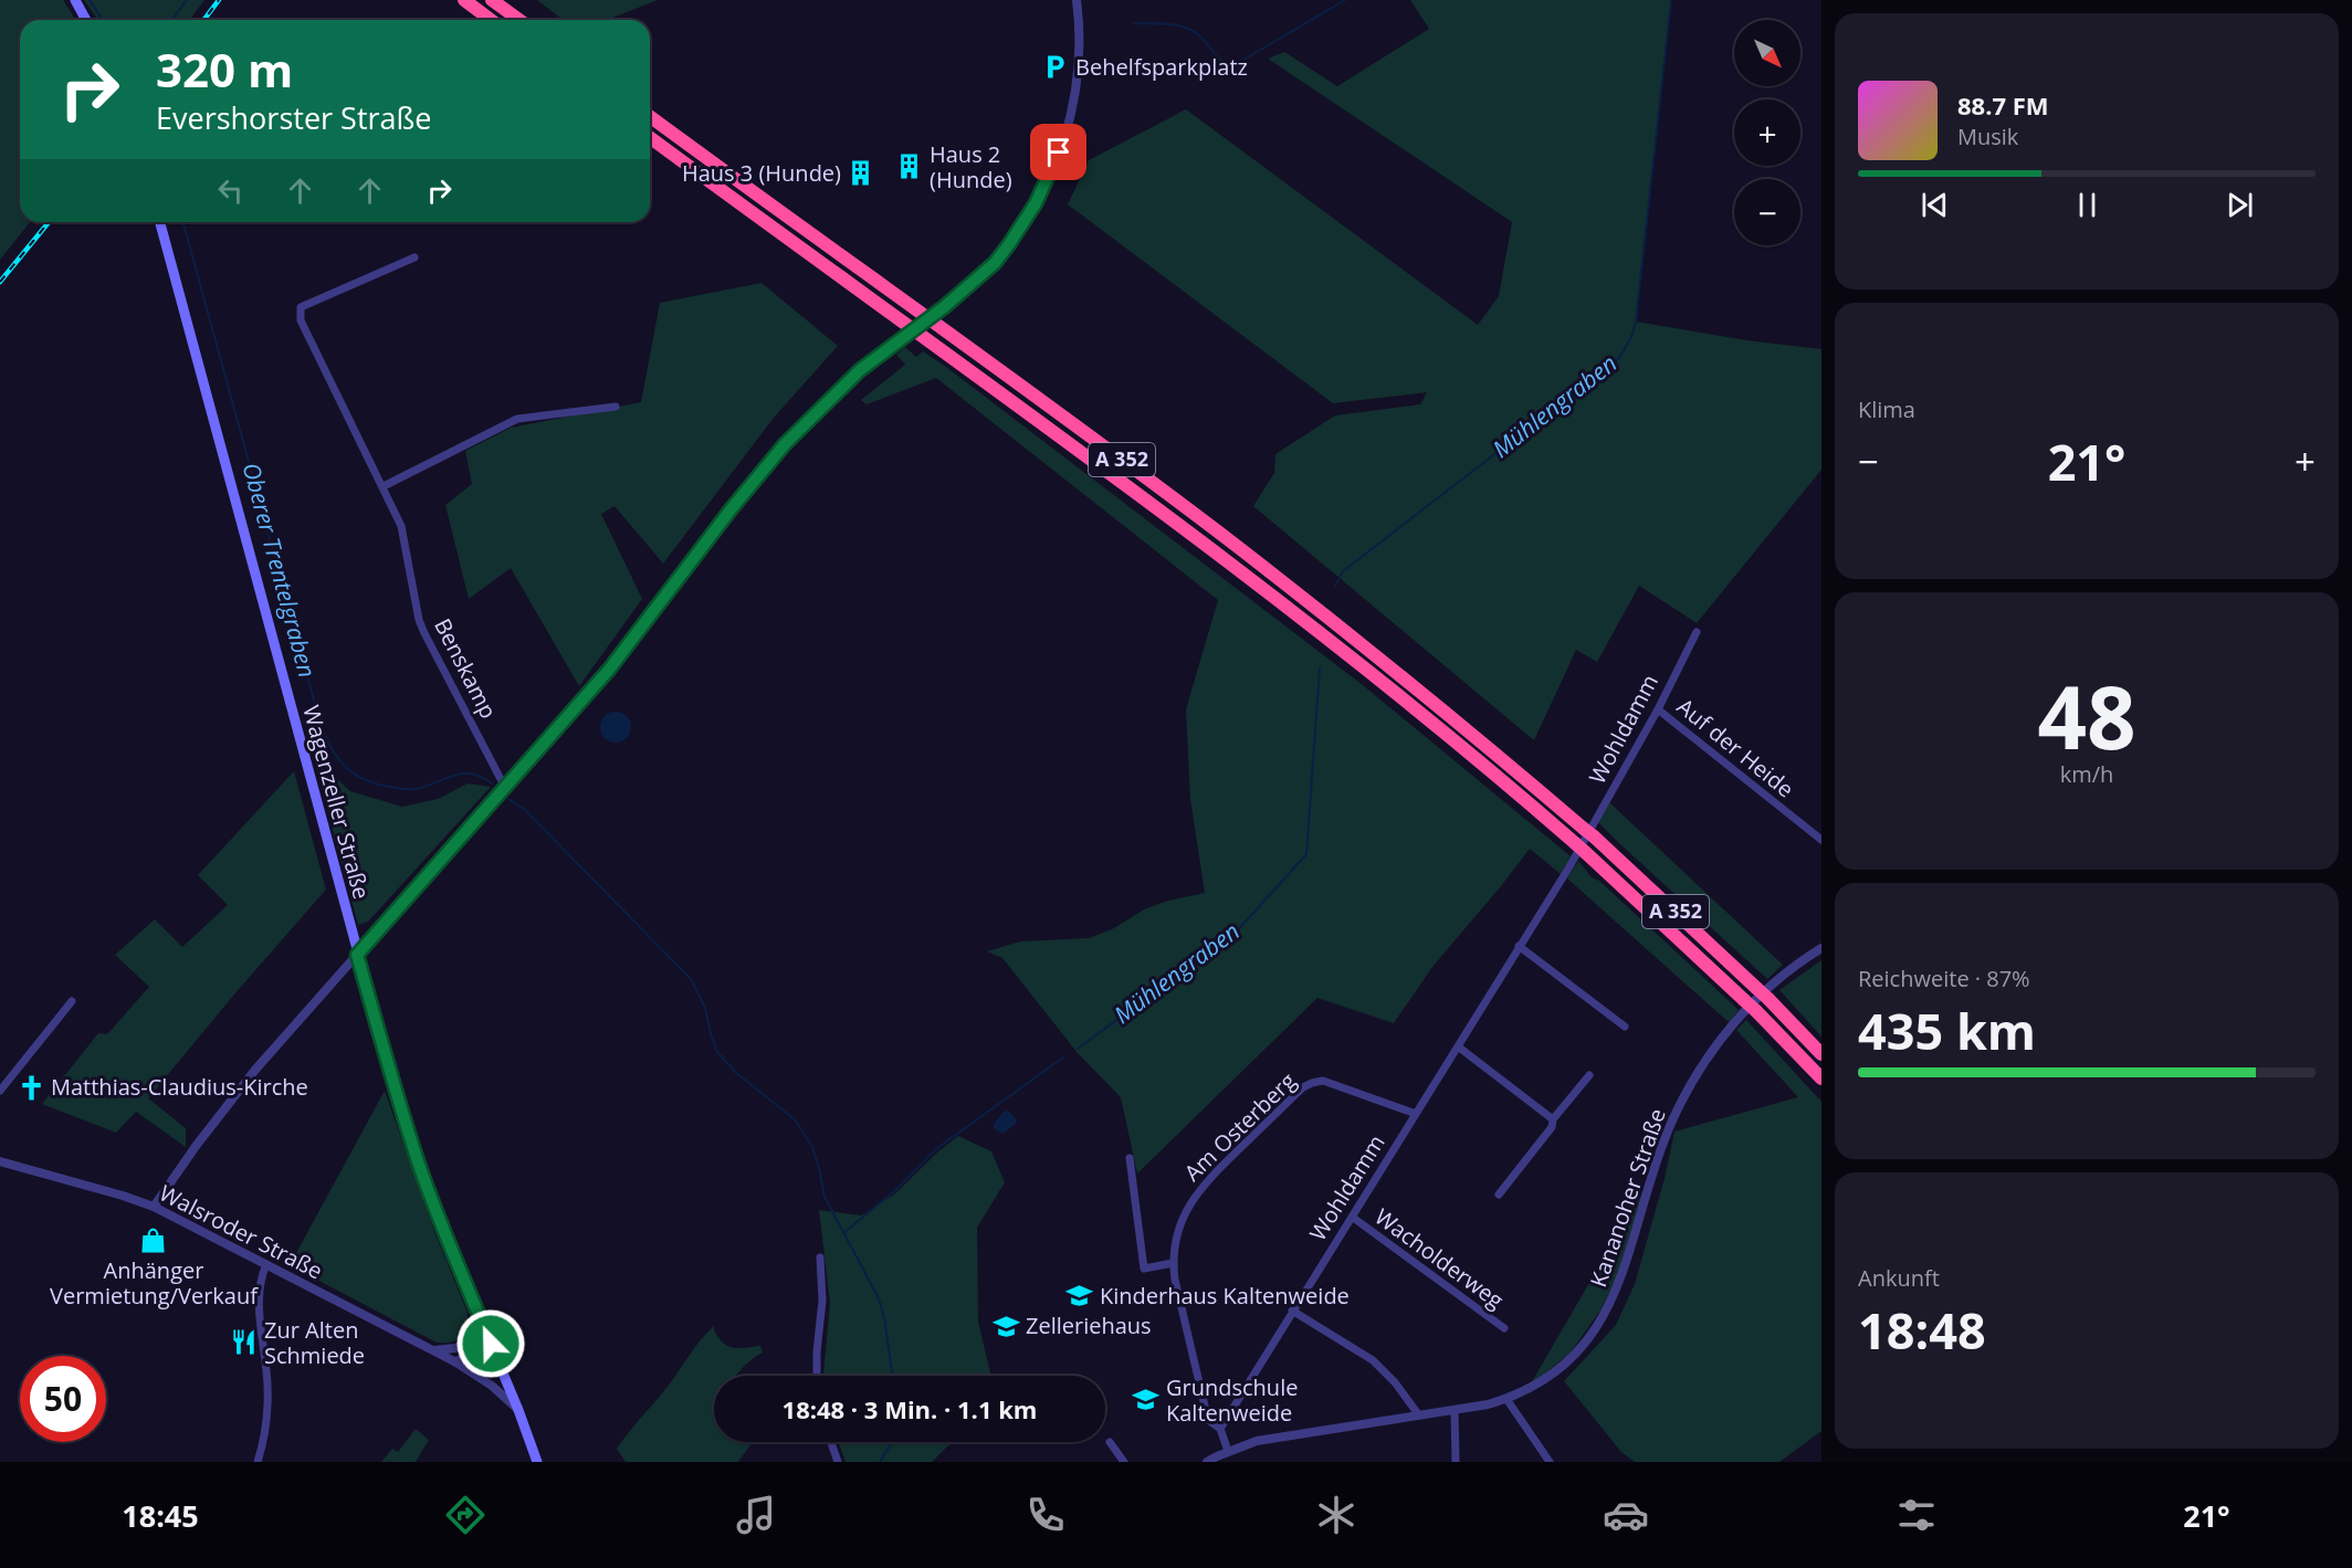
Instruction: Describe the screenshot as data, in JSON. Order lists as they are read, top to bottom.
{
  "streets": {
    "highway": ["A 352"],
    "main road": ["Wagenzeller Straße"],
    "street": [
      "Benskamp",
      "Wohldamm",
      "Auf der Heide",
      "Am Osterberg",
      "Kananoher Straße",
      "Walsroder Straße",
      "Wacholderweg"
    ]
  },
  "crossings": [
    ["Wohldamm", "Auf der Heide"],
    ["Wohldamm", "Am Osterberg"],
    ["Wohldamm", "Wacholderweg"],
    ["Wagenzeller Straße", "Walsroder Straße"]
  ],
  "water": ["Mühlengraben", "Oberer Trentelgraben"],
  "places": {
    "parking": ["Behelfsparkplatz"],
    "building": ["Haus 2 (Hunde)", "Haus 3 (Hunde)"],
    "church": ["Matthias-Claudius-Kirche"],
    "shop": ["Anhänger Vermietung/Verkauf"],
    "school or university": ["Kinderhaus Kaltenweide", "Zelleriehaus", "Grundschule Kaltenweide"],
    "restaurant": ["Zur Alten Schmiede"]
  },
  "north": "bottom right",
  "page": {
    "map_buttons": ["+", "−"],
    "turn": ["320 m", "Evershorster Straße"],
    "song": ["88.7 FM", "Musik"],
    "tile": [
      "Klima",
      ["48", "km/h"],
      ["Reichweite · 87%", "435 km"],
      ["Ankunft", "18:48"]
    ],
    "heat": ["−", "21°", "+"],
    "limit": "50",
    "trip": "18:48 · 3 Min. · 1.1 km",
    "tabs": ["18:45", "21°"]
  }
}
